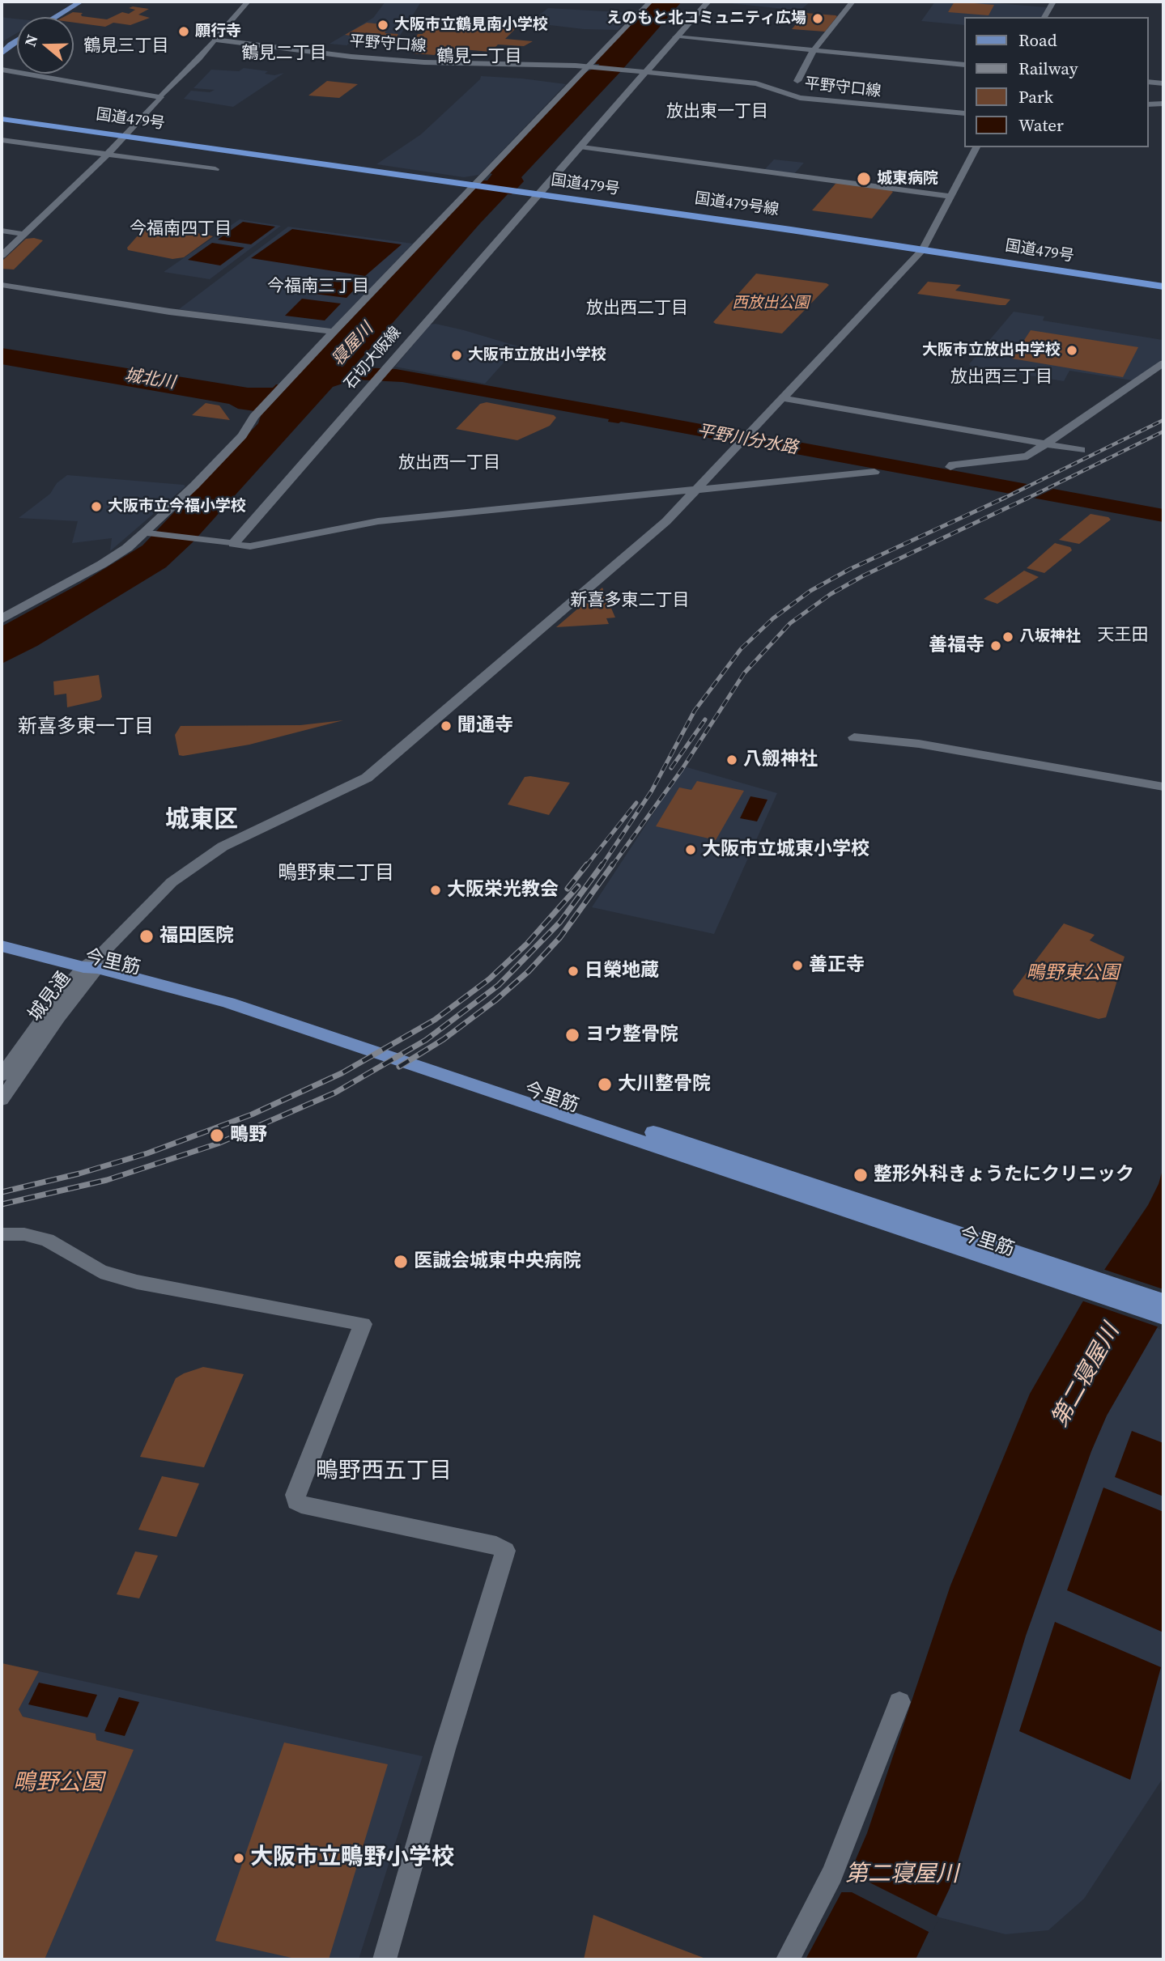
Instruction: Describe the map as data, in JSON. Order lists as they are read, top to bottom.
{
  "streets": {
    "highway": ["国道479号"],
    "main road": ["平野守口線", "石切大阪線", "今里筋"],
    "street": ["城見通"]
  },
  "crossings": [
    ["平野守口線", "石切大阪線"],
    ["国道479号", "石切大阪線"],
    ["今里筋", "城見通"]
  ],
  "districts": [
    "鶴見三丁目",
    "鶴見二丁目",
    "鶴見一丁目",
    "放出東一丁目",
    "今福南四丁目",
    "今福南三丁目",
    "放出西二丁目",
    "放出西三丁目",
    "放出西一丁目",
    "新喜多東二丁目",
    "天王田",
    "新喜多東一丁目",
    "城東区",
    "鴫野東二丁目",
    "鴫野西五丁目"
  ],
  "water": [
    "寝屋川",
    "城北川",
    "平野川分水路",
    "第二寝屋川"
  ],
  "parks": ["西放出公園", "鴫野東公園", "鴫野公園"],
  "places": [
    "えのもと北コミュニティ広場",
    "大阪市立鶴見南小学校",
    "願行寺",
    "城東病院",
    "大阪市立放出中学校",
    "大阪市立放出小学校",
    "大阪市立今福小学校",
    "八坂神社",
    "善福寺",
    "聞通寺",
    "八劔神社",
    "大阪市立城東小学校",
    "大阪栄光教会",
    "福田医院",
    "善正寺",
    "日榮地蔵",
    "ヨウ整骨院",
    "大川整骨院",
    "鴫野",
    "整形外科きょうたにクリニック",
    "医誠会城東中央病院",
    "大阪市立鴫野小学校"
  ],
  "legend": [
    "Road",
    "Railway",
    "Park",
    "Water"
  ],
  "north": "left"
}
